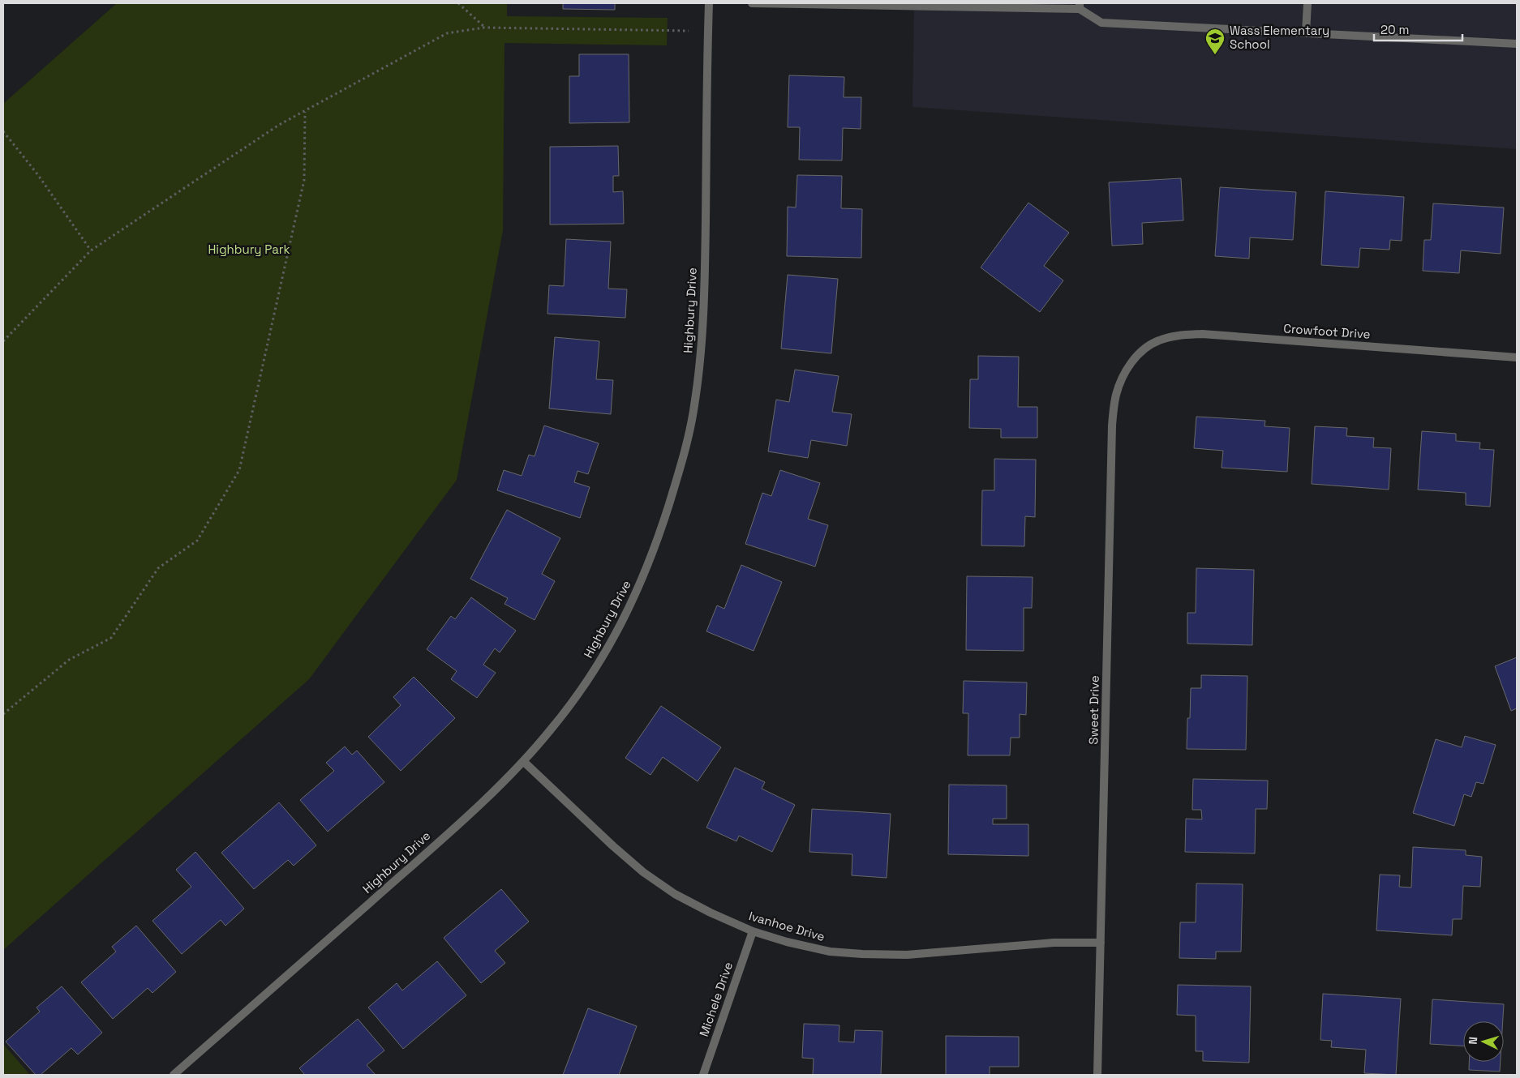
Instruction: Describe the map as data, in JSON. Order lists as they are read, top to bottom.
{
  "streets": {
    "street": [
      "Highbury Drive",
      "Crowfoot Drive",
      "Sweet Drive",
      "Ivanhoe Drive",
      "Michele Drive"
    ]
  },
  "crossings": [
    ["Highbury Drive", "Ivanhoe Drive"],
    ["Crowfoot Drive", "Sweet Drive"],
    ["Sweet Drive", "Ivanhoe Drive"],
    ["Ivanhoe Drive", "Michele Drive"]
  ],
  "parks": ["Highbury Park"],
  "places": {
    "school or university": ["Wass Elementary School"]
  },
  "scale_bar": "20 m",
  "north": "left"
}
